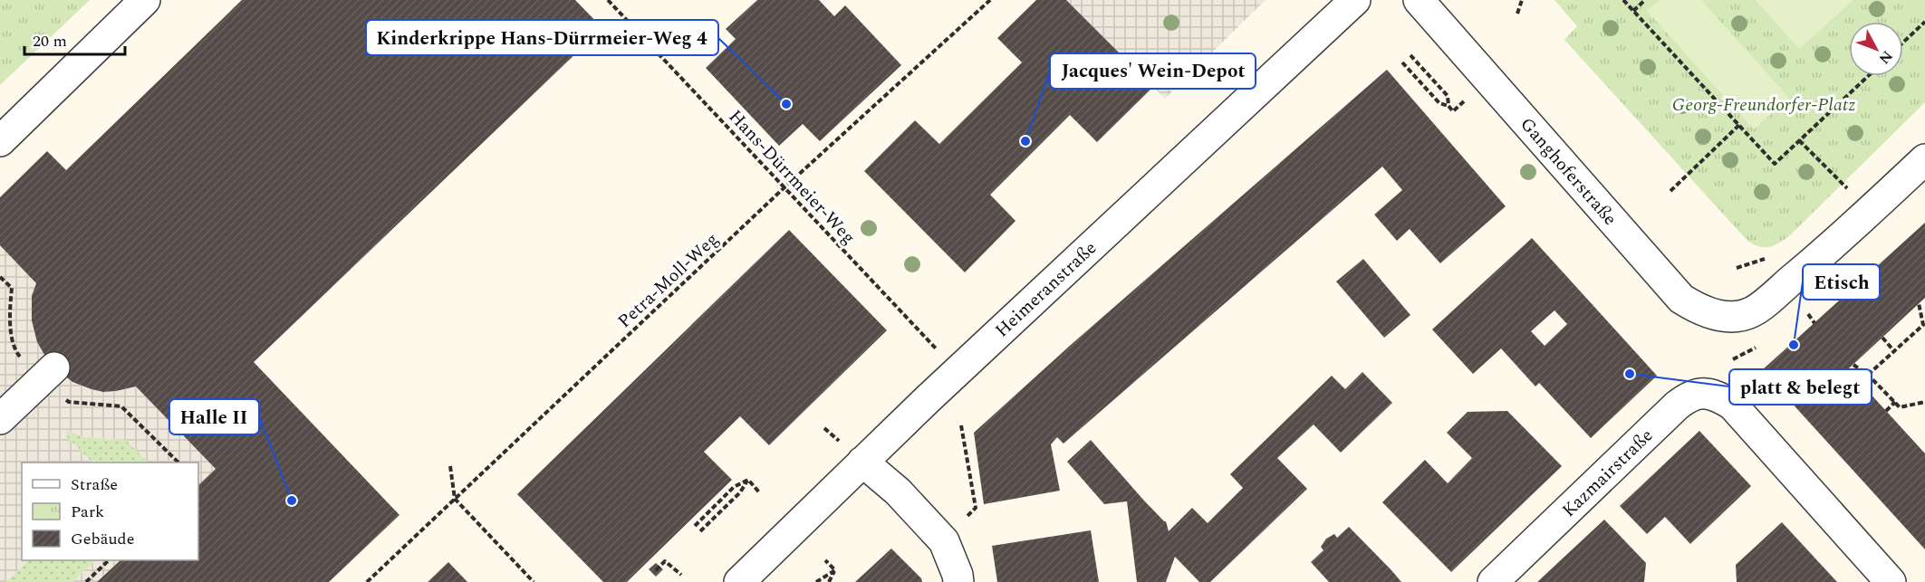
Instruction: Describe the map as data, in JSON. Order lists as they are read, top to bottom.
{
  "streets": {
    "street": ["Ganghoferstraße", "Heimeranstraße", "Kazmairstraße"],
    "path": ["Hans-Dürrmeier-Weg", "Petra-Moll-Weg"]
  },
  "crossings": [
    ["Hans-Dürrmeier-Weg", "Petra-Moll-Weg"],
    ["Hans-Dürrmeier-Weg", "Heimeranstraße"]
  ],
  "parks": ["Georg-Freundorfer-Platz"],
  "places": [
    "Kinderkrippe Hans-Dürrmeier-Weg 4",
    "Jacques' Wein-Depot",
    "Etisch",
    "platt & belegt",
    "Halle II"
  ],
  "legend": ["Straße", "Park", "Gebäude"],
  "scale_bar": "20 m",
  "north": "bottom right"
}
